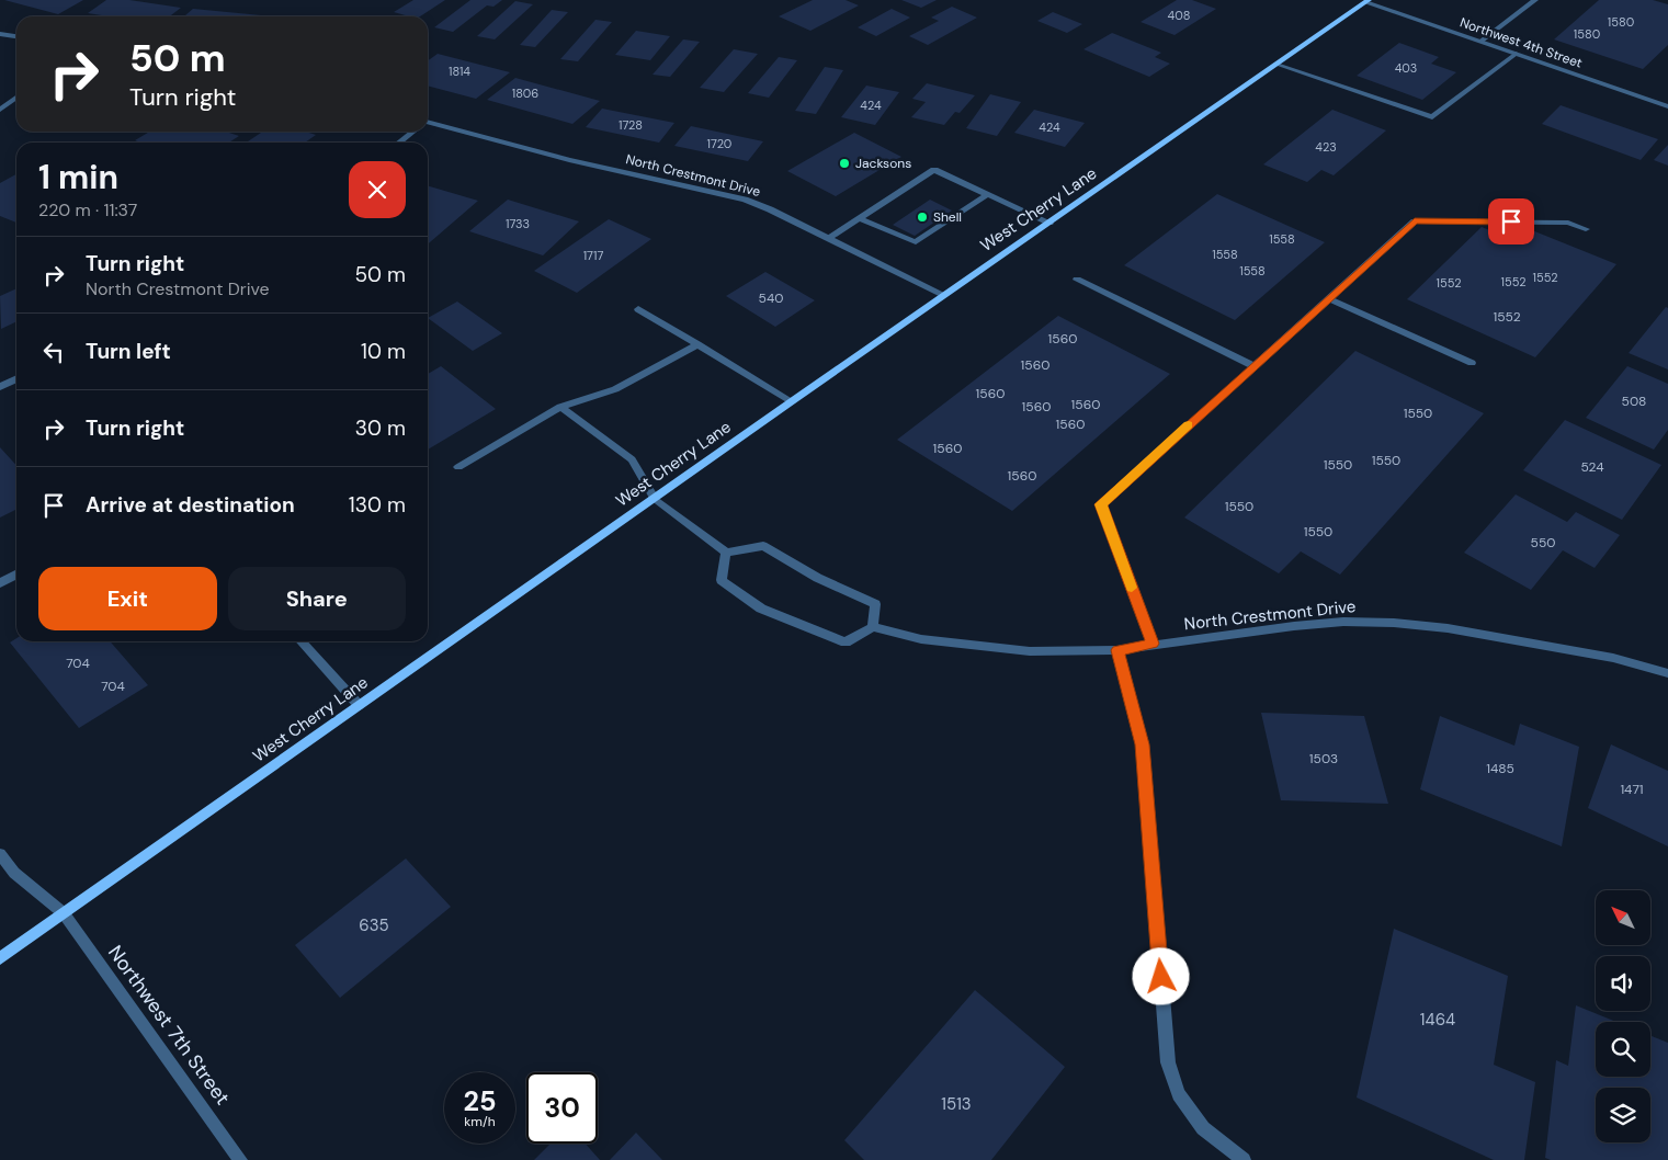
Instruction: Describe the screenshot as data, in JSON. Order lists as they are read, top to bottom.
{
  "streets": {
    "main road": ["West Cherry Lane"],
    "street": ["Northwest 4th Street", "North Crestmont Drive", "Northwest 7th Street"]
  },
  "crossings": [
    ["Northwest 4th Street", "West Cherry Lane"],
    ["North Crestmont Drive", "West Cherry Lane"],
    ["West Cherry Lane", "Northwest 7th Street"]
  ],
  "places": ["Jacksons", "Shell"],
  "house_numbers": [
    "408",
    "1580",
    "1580",
    "403",
    "1814",
    "1806",
    "424",
    "1728",
    "424",
    "1720",
    "423",
    "1733",
    "1558",
    "1558",
    "1717",
    "1558",
    "1552",
    "1552",
    "1552",
    "540",
    "1552",
    "1560",
    "1560",
    "1560",
    "508",
    "1560",
    "1560",
    "1550",
    "1560",
    "1560",
    "1550",
    "1550",
    "524",
    "1560",
    "1550",
    "1550",
    "550",
    "704",
    "704",
    "1503",
    "1485",
    "1471",
    "635",
    "1464",
    "1513"
  ],
  "north": "top left",
  "page": {
    "turn": ["50 m", "Turn right"],
    "heading": ["1 min", "220 m · 11:37"],
    "list": [
      {
        "name": "Turn right",
        "note": "North Crestmont Drive",
        "value": "50 m"
      },
      {
        "name": "Turn left",
        "value": "10 m"
      },
      {
        "name": "Turn right",
        "value": "30 m"
      },
      {
        "name": "Arrive at destination",
        "value": "130 m"
      }
    ],
    "buttons": ["Exit", "Share"],
    "speed": "25 km/h",
    "limit": "30"
  }
}
